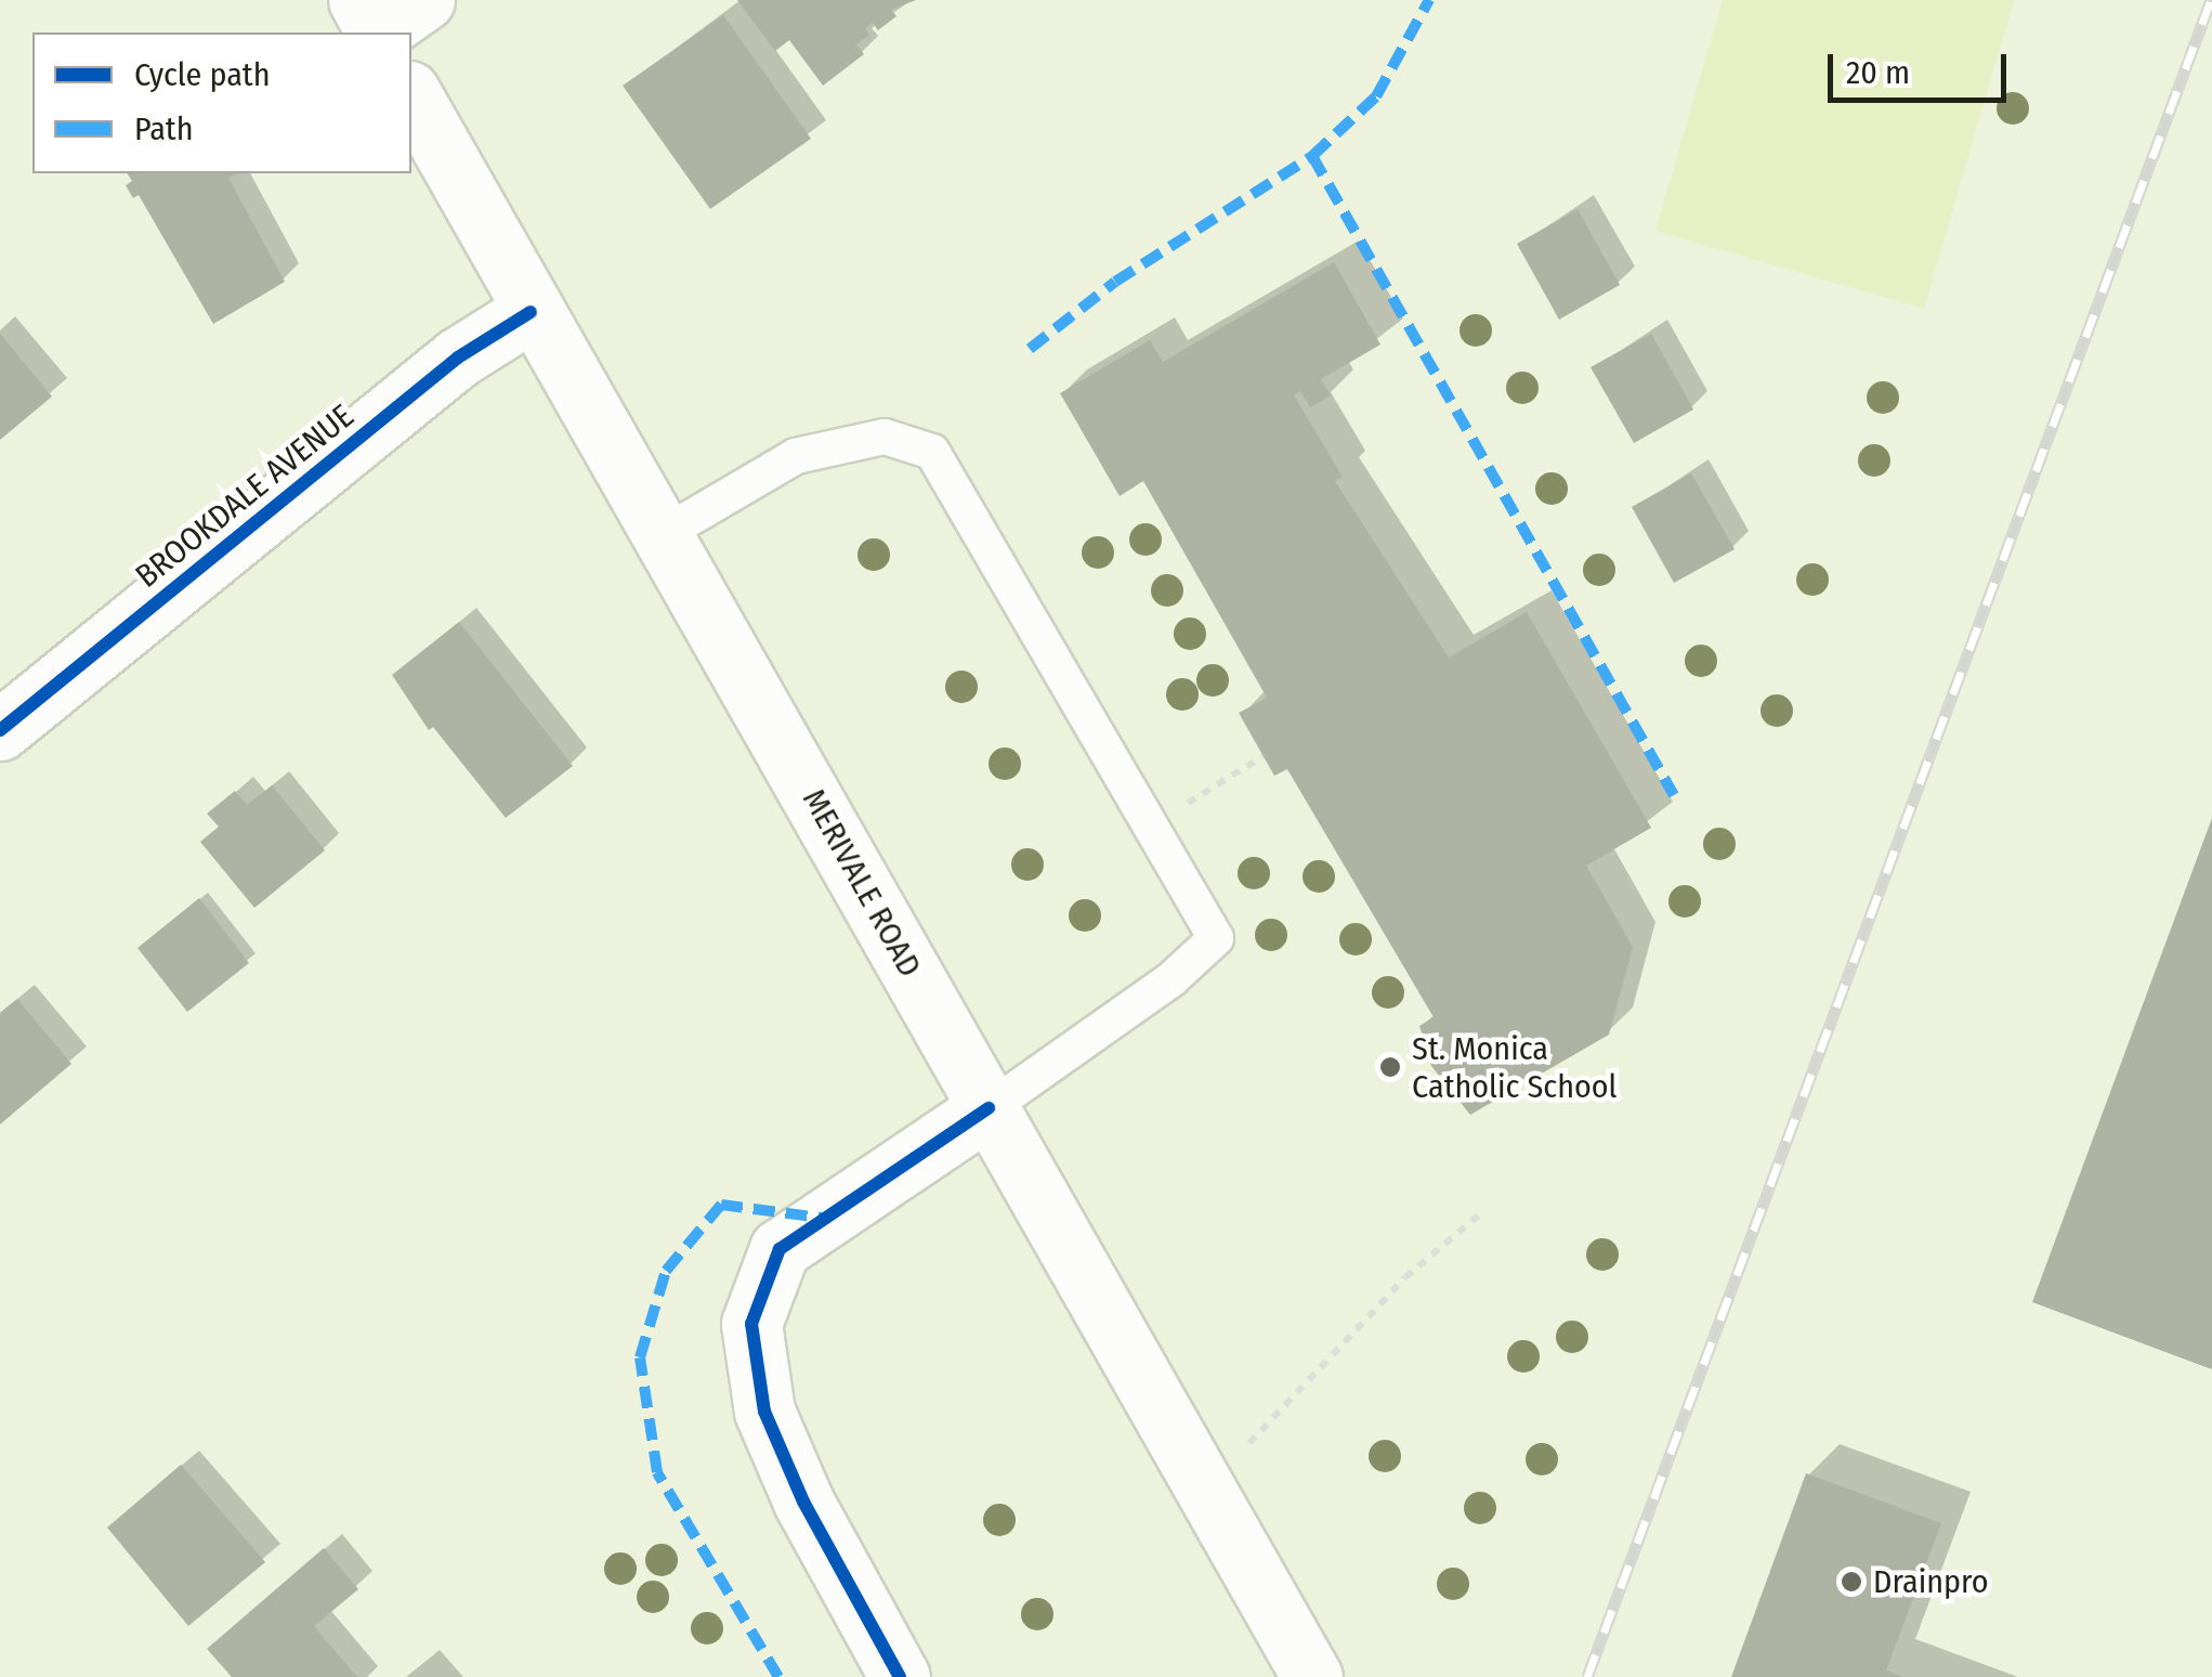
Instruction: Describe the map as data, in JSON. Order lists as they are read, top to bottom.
{
  "streets": {
    "main road": ["BROOKDALE AVENUE", "MERIVALE ROAD"]
  },
  "crossings": [
    ["BROOKDALE AVENUE", "MERIVALE ROAD"]
  ],
  "places": ["St. Monica Catholic School", "Drainpro"],
  "legend": ["Cycle path", "Path"],
  "scale_bar": "20 m"
}
